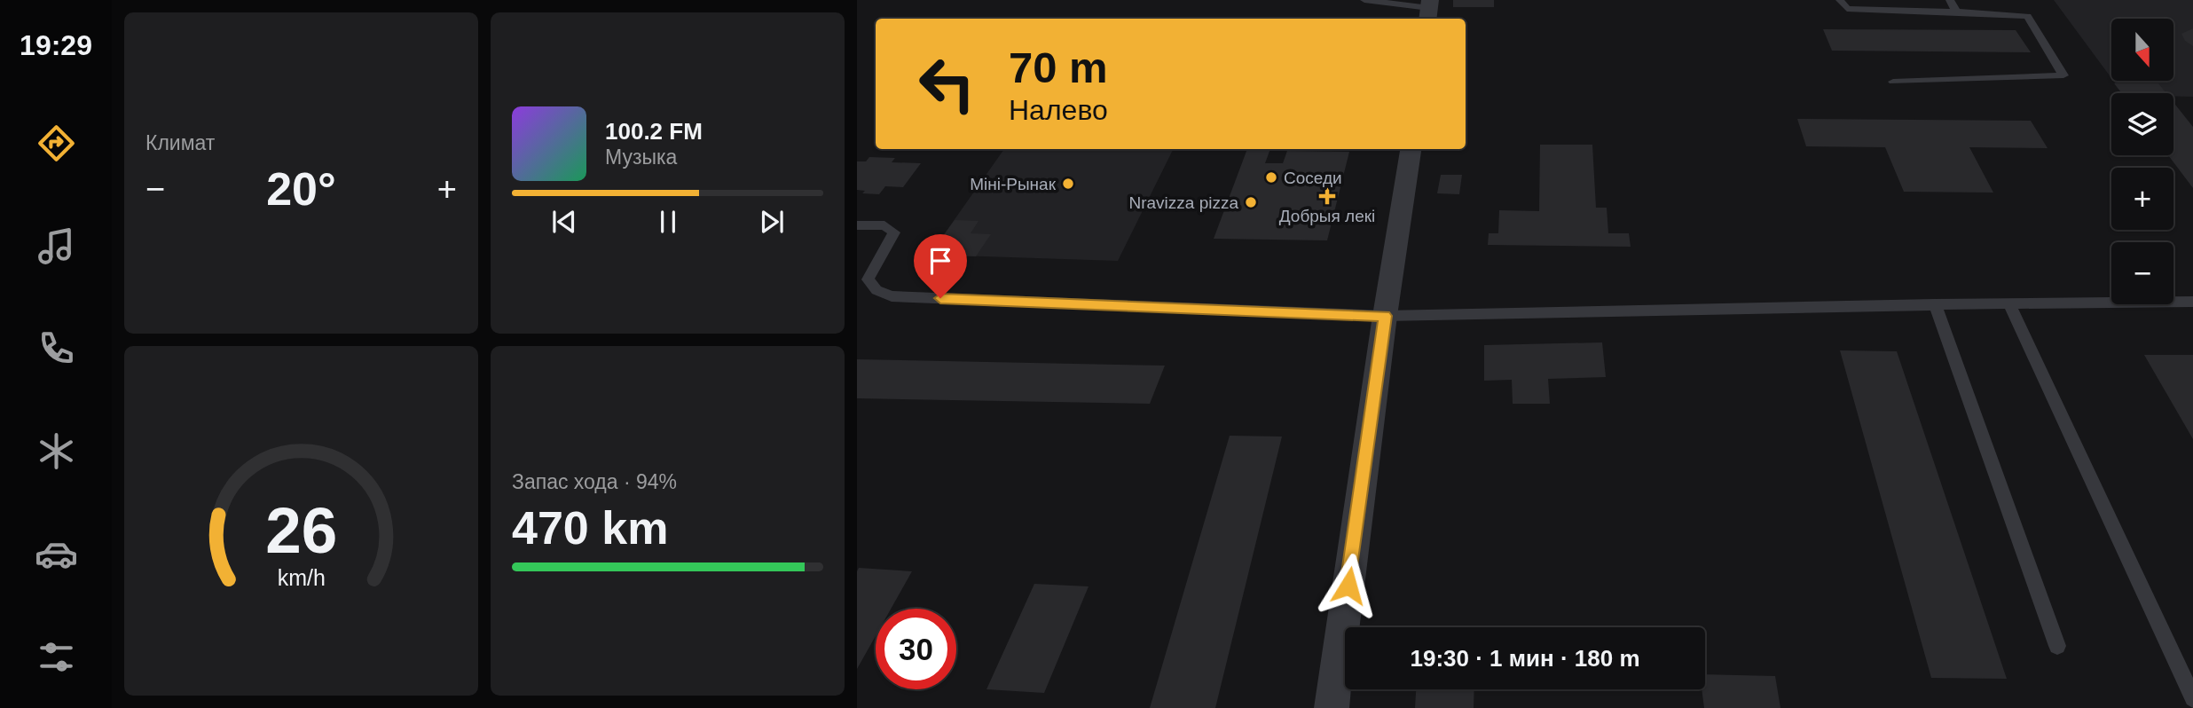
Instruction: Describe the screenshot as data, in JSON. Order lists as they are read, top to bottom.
{
  "places": {
    "other": ["Соседи", "Міні-Рынак", "Nravizza pizza"],
    "health": ["Добрыя лекі"]
  },
  "north": "bottom",
  "page": {
    "tabs": "19:29",
    "tile": [
      "Климат",
      ["Запас хода · 94%", "470 km"]
    ],
    "map_buttons": ["+", "−"],
    "turn": ["70 m", "Налево"],
    "song": ["100.2 FM", "Музыка"],
    "heat": ["−", "20°", "+"],
    "limit": "30",
    "trip": "19:30 · 1 мин · 180 m",
    "gauge": ["26", "km/h"]
  }
}
